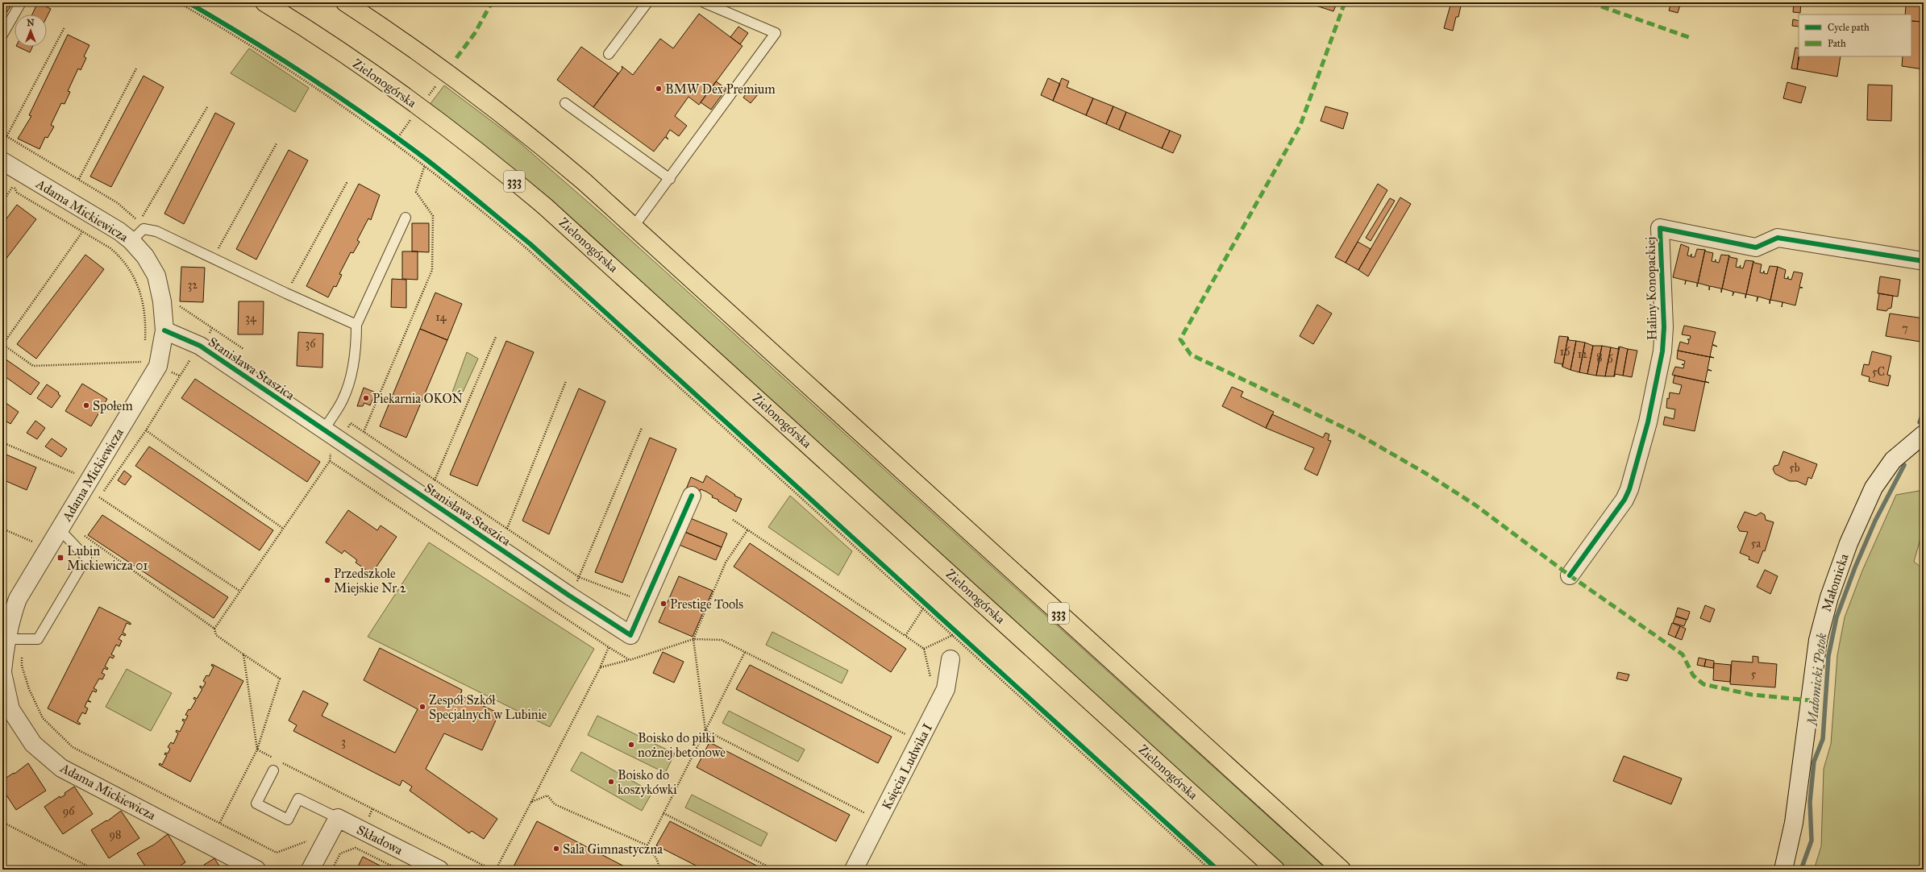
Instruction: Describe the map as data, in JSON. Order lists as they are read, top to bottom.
{
  "streets": {
    "main road": ["Zielonogórska", "333"],
    "street": [
      "Adama Mickiewicza",
      "Haliny Konopackiej",
      "Stanisława Staszica",
      "Małomicka",
      "Księcia Ludwika I",
      "Składowa"
    ]
  },
  "crossings": [
    ["Adama Mickiewicza", "Stanisława Staszica"]
  ],
  "water": ["Małomicki Potok"],
  "places": {
    "other": [
      "BMW Dex Premium",
      "Piekarnia OKOŃ",
      "Społem",
      "Przedszkole Miejskie Nr 2",
      "Prestige Tools",
      "Zespół Szkół Specjalnych w Lubinie",
      "Boisko do piłki nożnej betonowe",
      "Boisko do koszykówki",
      "Sala Gimnastyczna"
    ],
    "transit": ["Lubin Mickiewicza 01"]
  },
  "house_numbers": [
    "32",
    "14",
    "34",
    "7",
    "36",
    "16",
    "12",
    "8",
    "6",
    "5C",
    "5b",
    "5a",
    "5",
    "3",
    "96",
    "98"
  ],
  "legend": ["Cycle path", "Path"],
  "north": "top"
}
